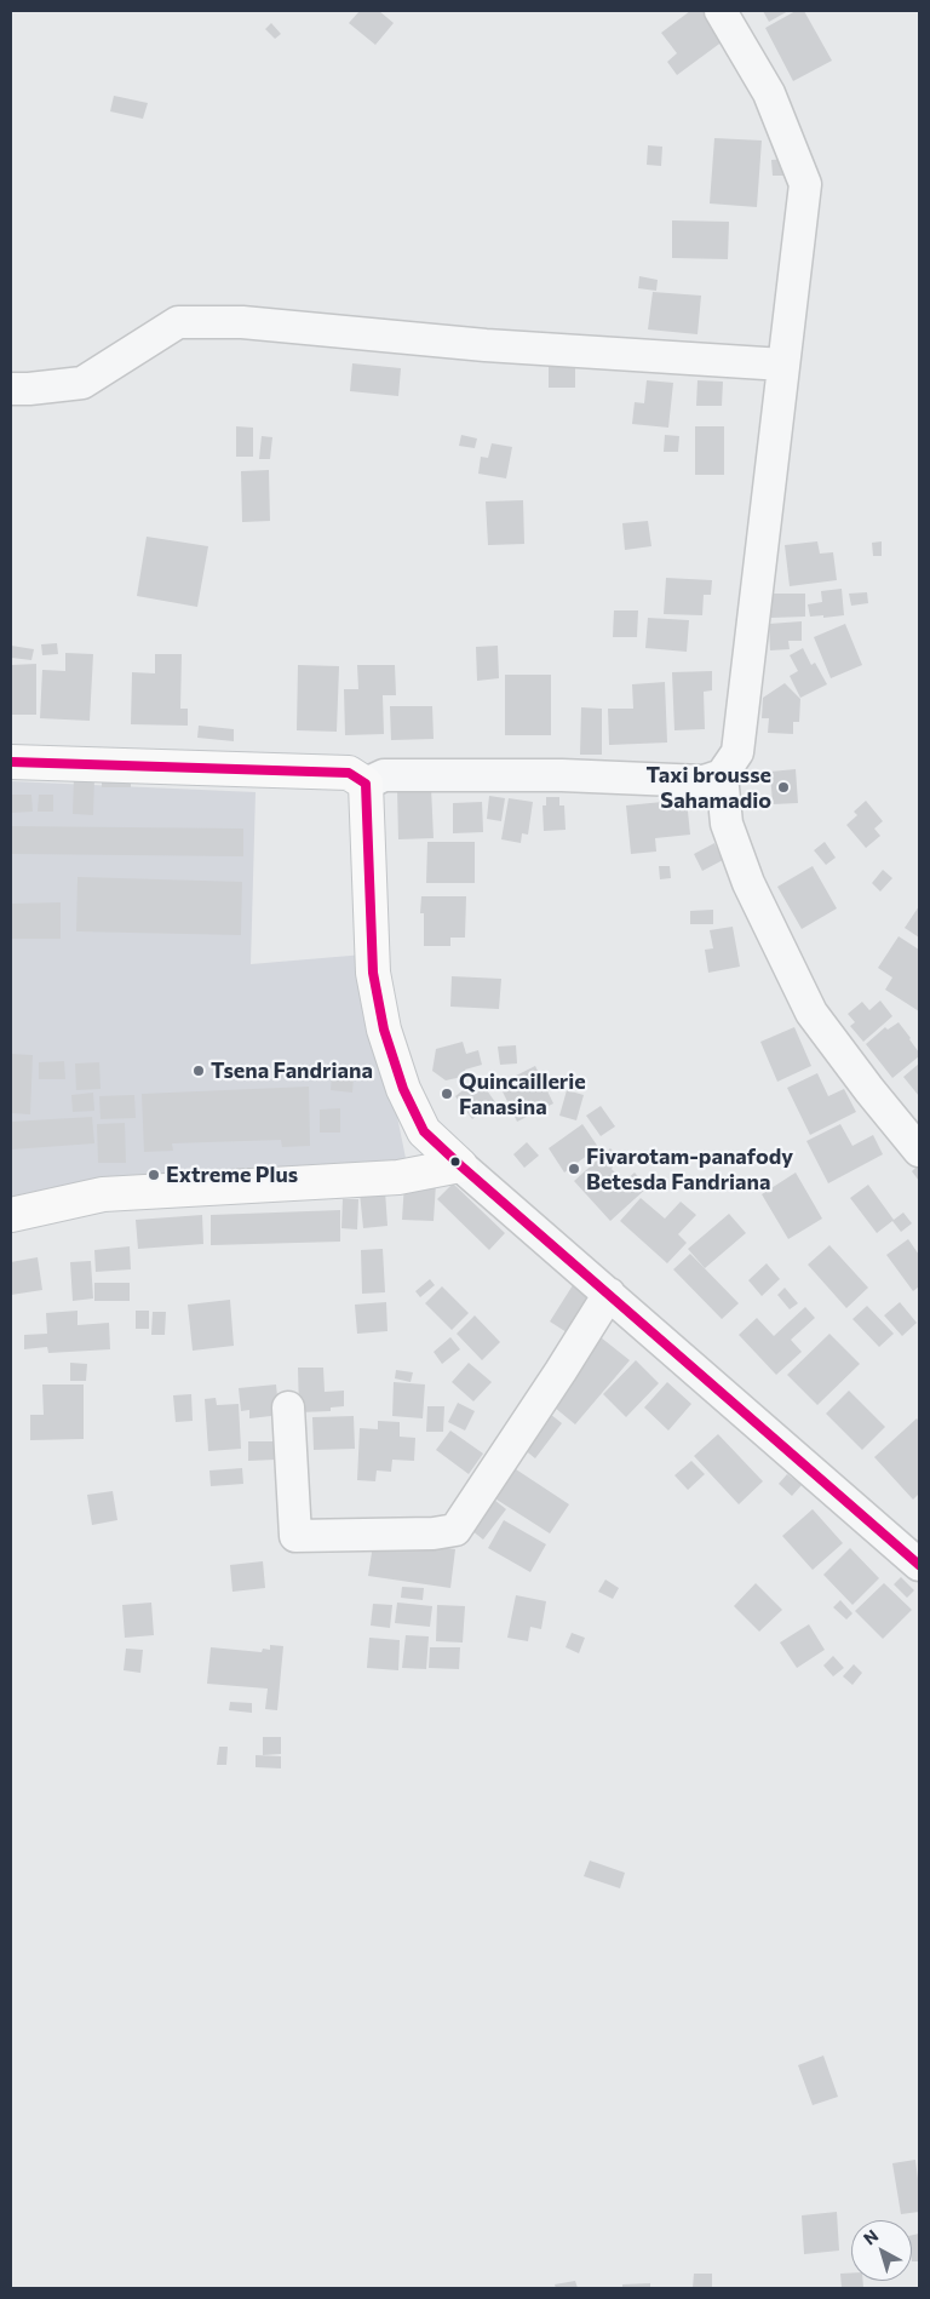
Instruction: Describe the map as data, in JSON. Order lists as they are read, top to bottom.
{
  "places": [
    "Taxi brousse Sahamadio",
    "Tsena Fandriana",
    "Quincaillerie Fanasina",
    "Fivarotam-panafody Betesda Fandriana",
    "Extreme Plus"
  ],
  "north": "top left"
}
